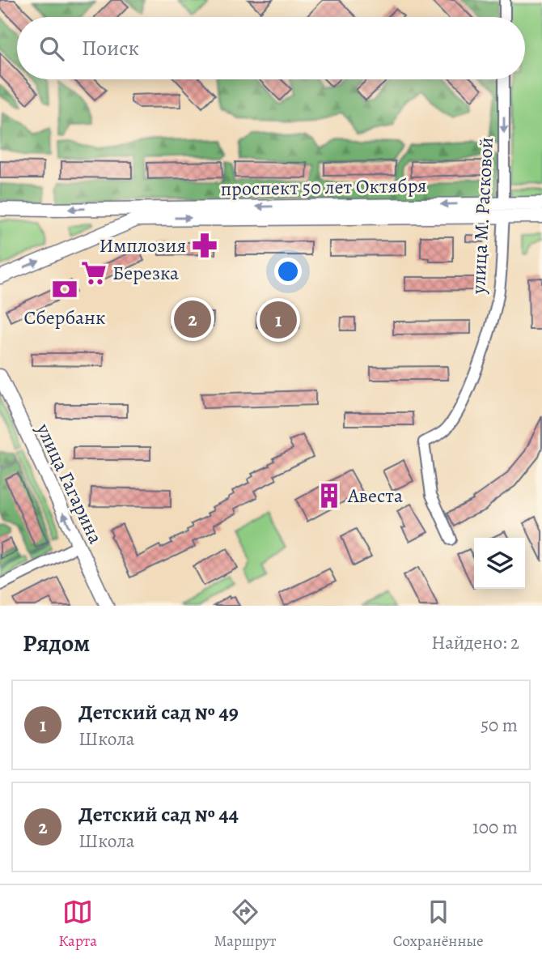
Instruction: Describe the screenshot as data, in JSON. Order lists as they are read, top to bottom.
{
  "streets": {
    "main road": ["проспект 50 лет Октября", "улица Гагарина"],
    "street": ["улица М. Расковой"]
  },
  "crossings": [
    ["проспект 50 лет Октября", "улица М. Расковой"]
  ],
  "one_way": ["улица Гагарина"],
  "places": {
    "pharmacy": ["Имплозия"],
    "supermarket": ["Березка"],
    "bank": ["Сбербанк"],
    "building": ["Авеста"]
  },
  "page": {
    "search": "Поиск",
    "pins": ["2", "1"],
    "heading": ["Рядом", "Найдено: 2"],
    "list": [
      {
        "mark": "1",
        "name": "Детский сад № 49",
        "note": "Школа",
        "value": "50 m"
      },
      {
        "mark": "2",
        "name": "Детский сад № 44",
        "note": "Школа",
        "value": "100 m"
      }
    ],
    "nav": ["Карта", "Маршрут", "Сохранённые"]
  }
}
